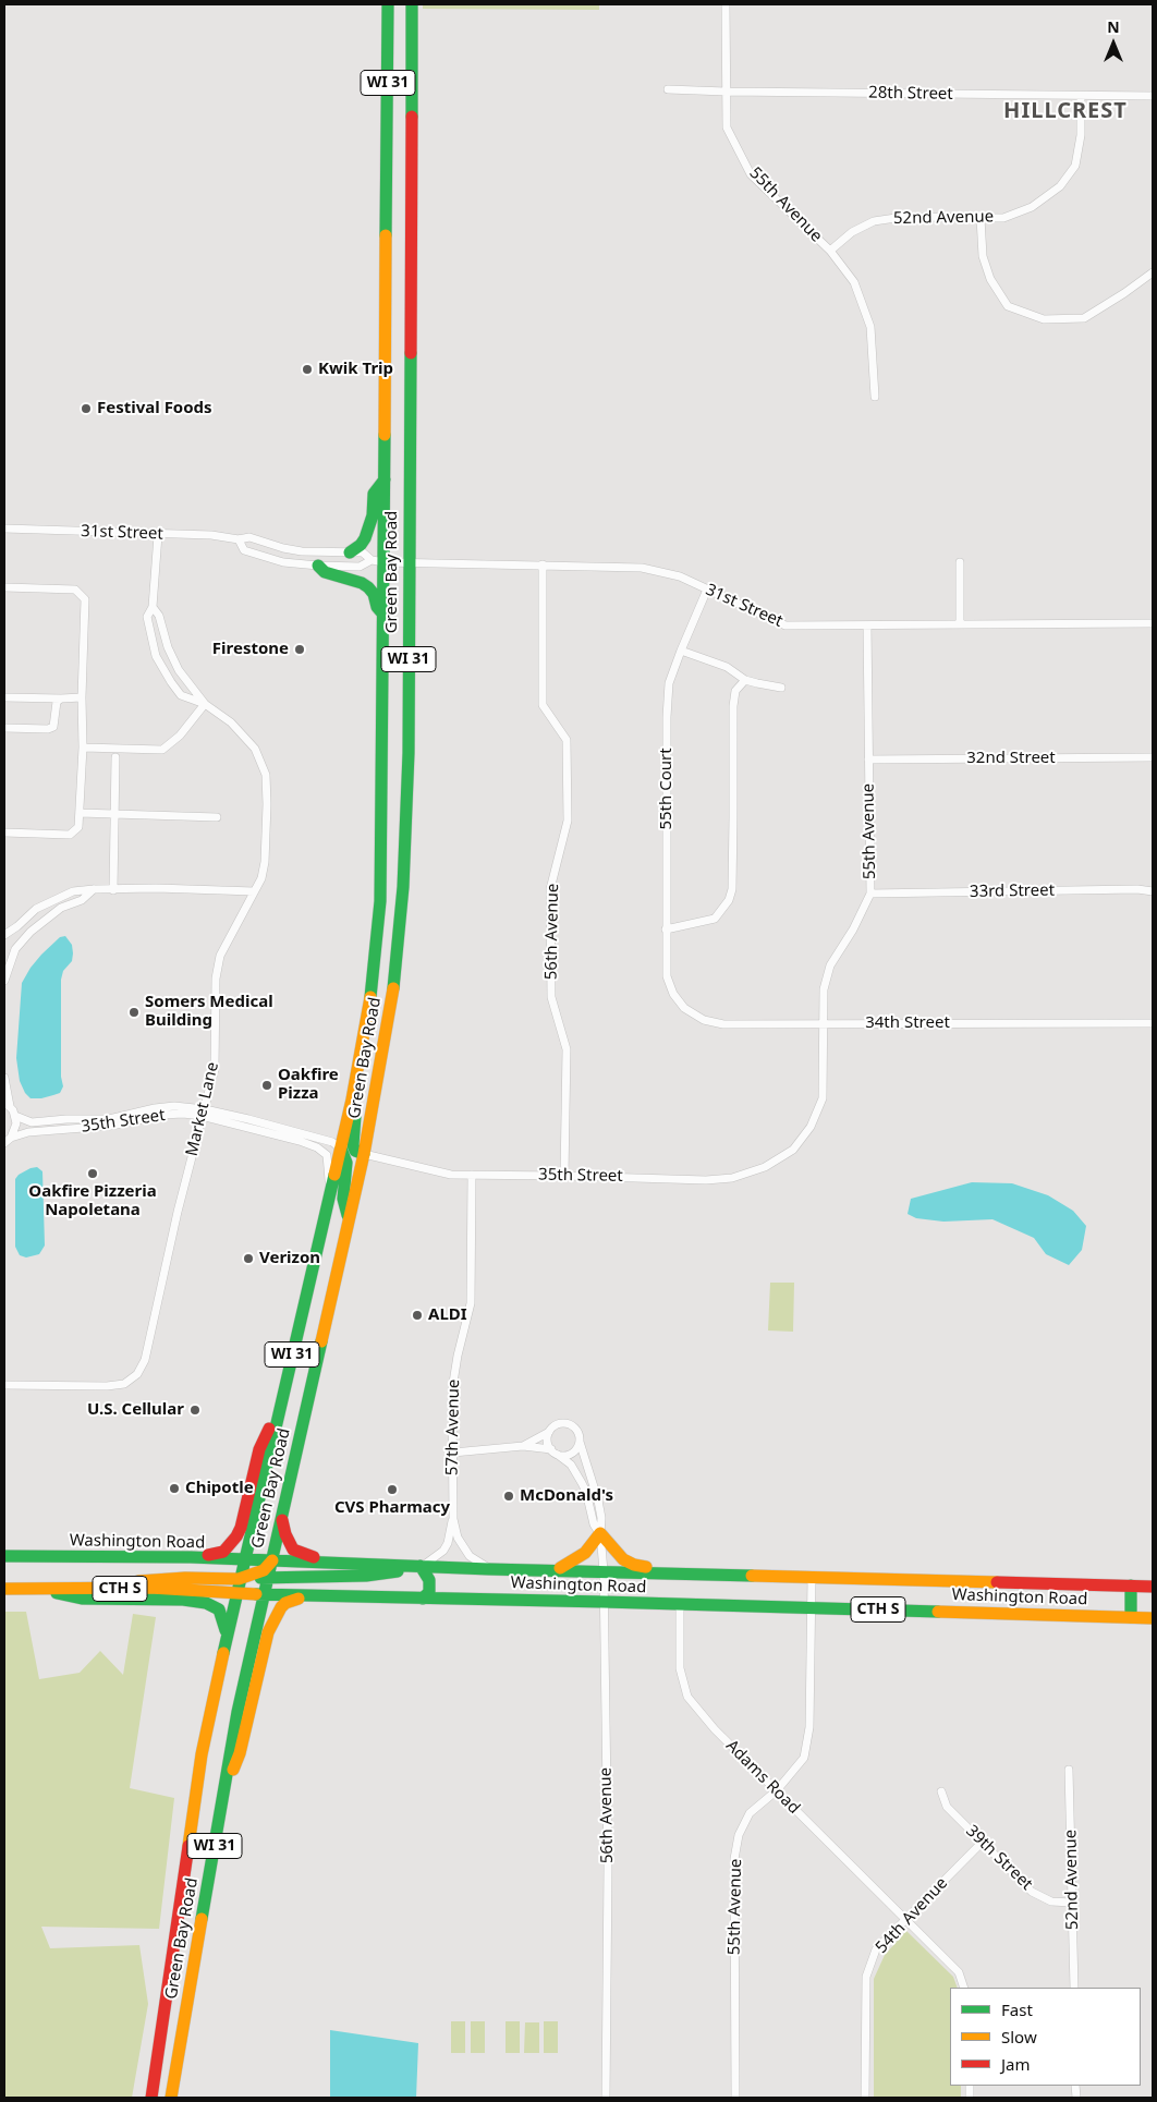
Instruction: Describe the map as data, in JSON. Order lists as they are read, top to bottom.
{
  "streets": {
    "main road": [
      "WI 31",
      "Green Bay Road",
      "Washington Road",
      "CTH S"
    ],
    "street": [
      "28th Street",
      "55th Avenue",
      "52nd Avenue",
      "31st Street",
      "32nd Street",
      "55th Court",
      "33rd Street",
      "56th Avenue",
      "34th Street",
      "Market Lane",
      "35th Street",
      "57th Avenue",
      "Adams Road",
      "39th Street",
      "54th Avenue"
    ]
  },
  "crossings": [
    ["28th Street", "55th Avenue"],
    ["28th Street", "52nd Avenue"],
    ["55th Avenue", "52nd Avenue"],
    ["55th Avenue", "31st Street"],
    ["55th Avenue", "32nd Street"],
    ["55th Avenue", "33rd Street"],
    ["55th Avenue", "34th Street"],
    ["55th Avenue", "35th Street"],
    ["55th Avenue", "Washington Road"],
    ["55th Avenue", "Adams Road"],
    ["52nd Avenue", "39th Street"],
    ["31st Street", "Green Bay Road"],
    ["31st Street", "55th Court"],
    ["31st Street", "56th Avenue"],
    ["31st Street", "Market Lane"],
    ["Green Bay Road", "35th Street"],
    ["Green Bay Road", "Washington Road"],
    ["55th Court", "34th Street"],
    ["56th Avenue", "35th Street"],
    ["56th Avenue", "57th Avenue"],
    ["56th Avenue", "Washington Road"],
    ["Market Lane", "35th Street"],
    ["35th Street", "57th Avenue"],
    ["57th Avenue", "Washington Road"],
    ["Washington Road", "Adams Road"],
    ["Adams Road", "54th Avenue"],
    ["39th Street", "54th Avenue"]
  ],
  "districts": ["HILLCREST"],
  "places": [
    "Kwik Trip",
    "Festival Foods",
    "Firestone",
    "Somers Medical Building",
    "Oakfire Pizza",
    "Oakfire Pizzeria Napoletana",
    "Verizon",
    "ALDI",
    "U.S. Cellular",
    "Chipotle",
    "CVS Pharmacy",
    "McDonald's"
  ],
  "legend": ["Fast", "Slow", "Jam"],
  "north": "top"
}
